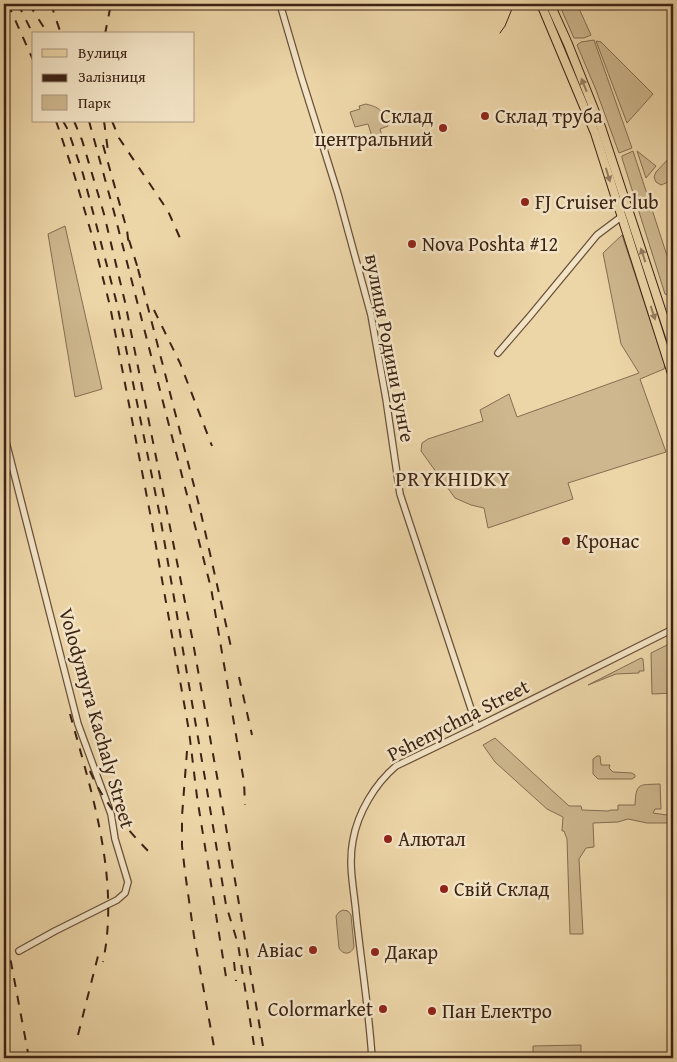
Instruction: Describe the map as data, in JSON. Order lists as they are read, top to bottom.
{
  "streets": {
    "street": ["вулиця Родини Бунґе", "Volodymyra Kachaly Street", "Pshenychna Street"]
  },
  "crossings": [
    ["вулиця Родини Бунґе", "Pshenychna Street"]
  ],
  "districts": ["PRYKHIDKY"],
  "places": [
    "Склад труба",
    "Склад центральний",
    "FJ Cruiser Club",
    "Nova Poshta #12",
    "Кронас",
    "Алютал",
    "Свій Склад",
    "Авіас",
    "Дакар",
    "Colormarket",
    "Пан Електро"
  ],
  "legend": ["Вулиця", "Залізниця", "Парк"]
}
